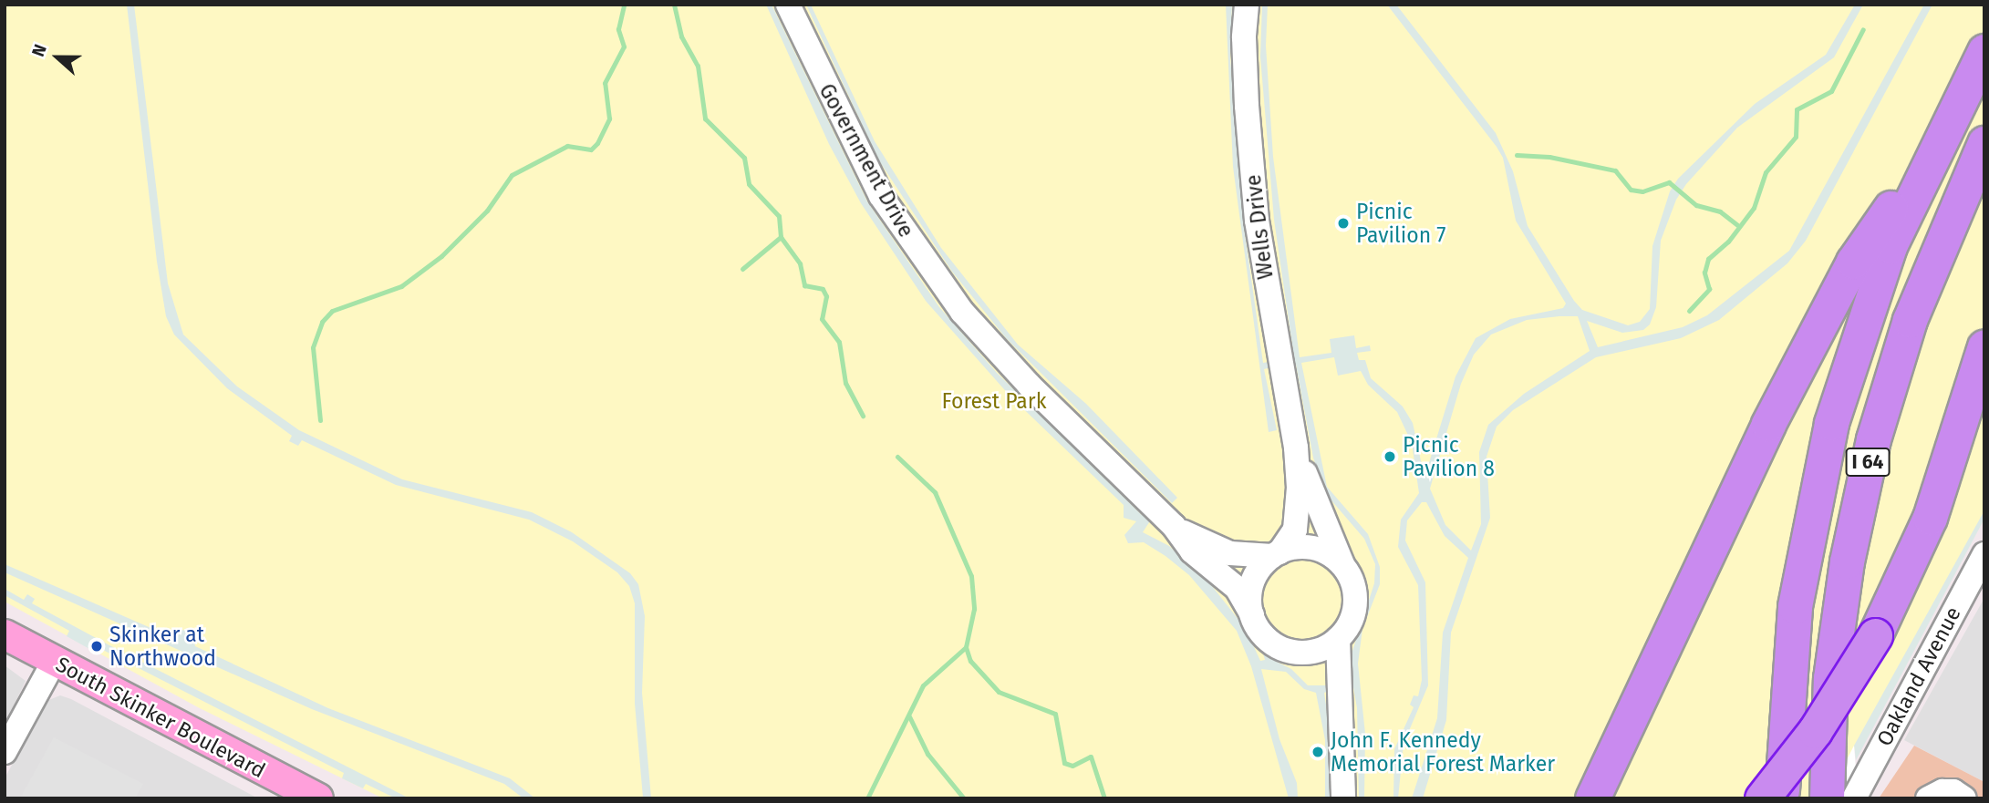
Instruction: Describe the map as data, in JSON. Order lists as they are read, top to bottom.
{
  "streets": {
    "highway": ["I 64"],
    "main road": ["South Skinker Boulevard"],
    "street": ["Government Drive", "Wells Drive", "Oakland Avenue"]
  },
  "crossings": [
    ["Government Drive", "Wells Drive"],
    ["I 64", "Oakland Avenue"]
  ],
  "parks": ["Forest Park"],
  "places": [
    "Picnic Pavilion 7",
    "Picnic Pavilion 8",
    "Skinker at Northwood",
    "John F. Kennedy Memorial Forest Marker"
  ],
  "north": "left"
}
